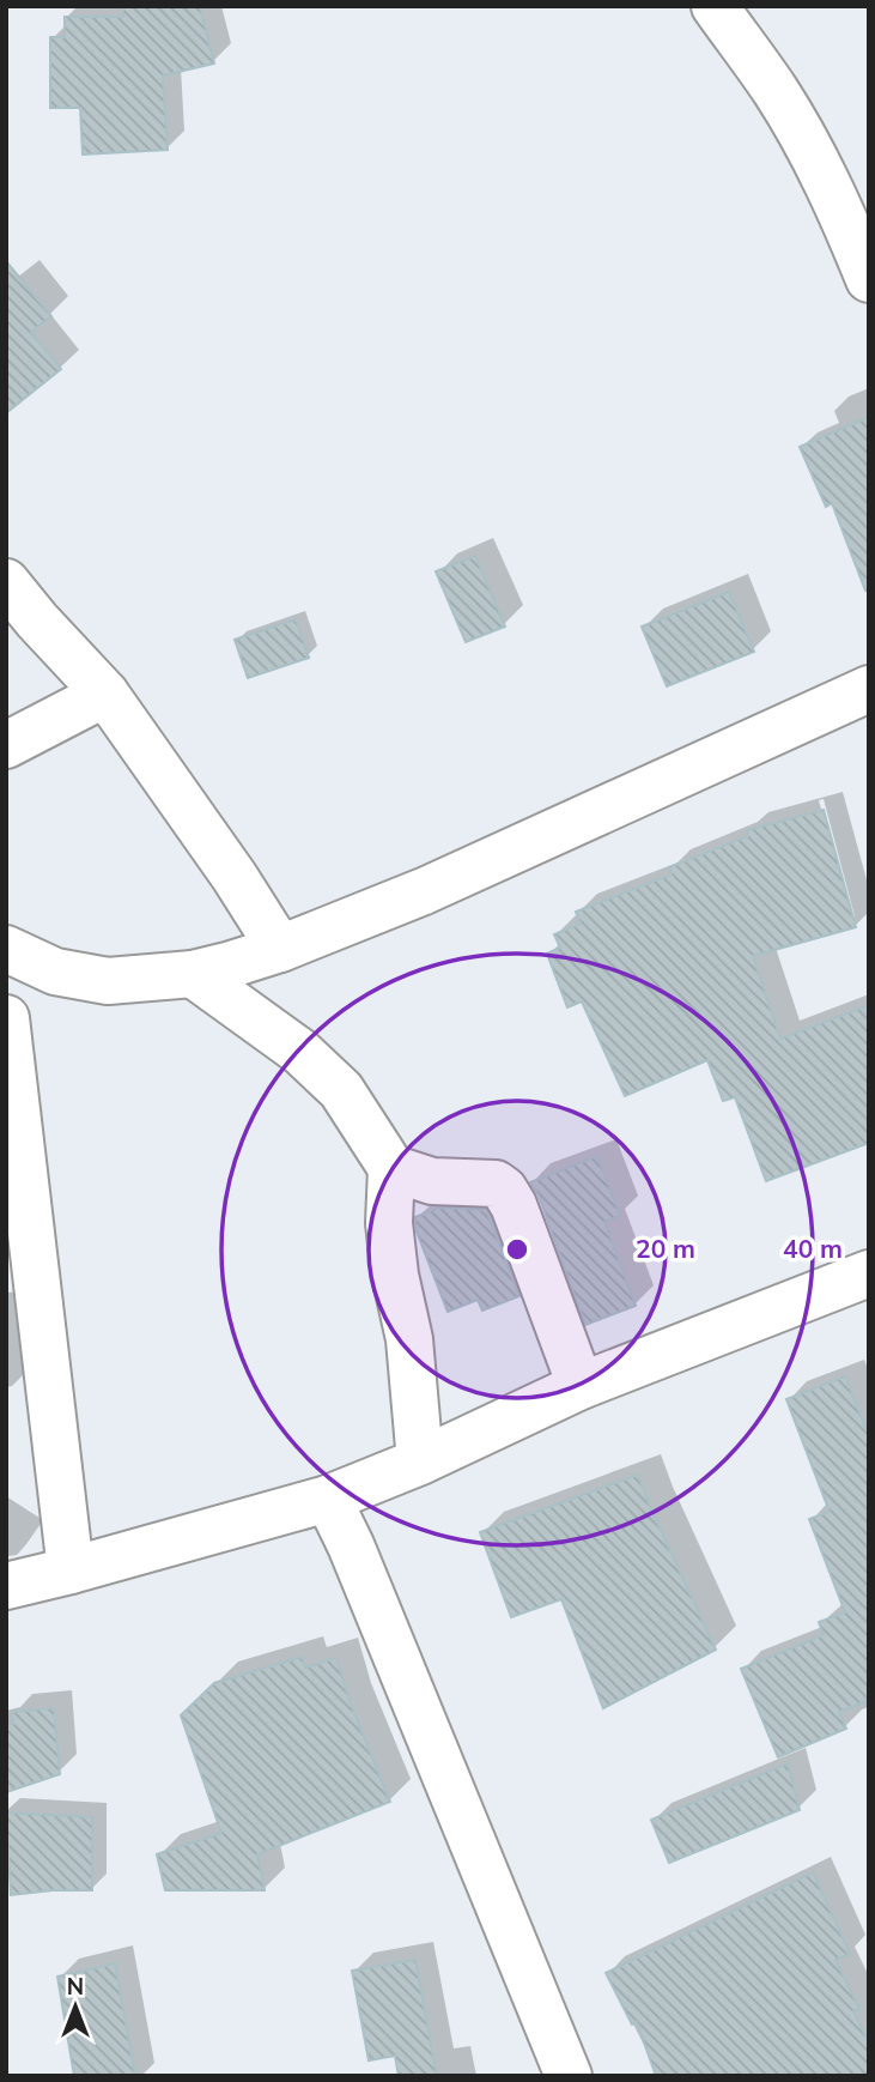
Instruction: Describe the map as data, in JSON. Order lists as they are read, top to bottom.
{
  "north": "top",
  "rings": ["20 m", "40 m"]
}
